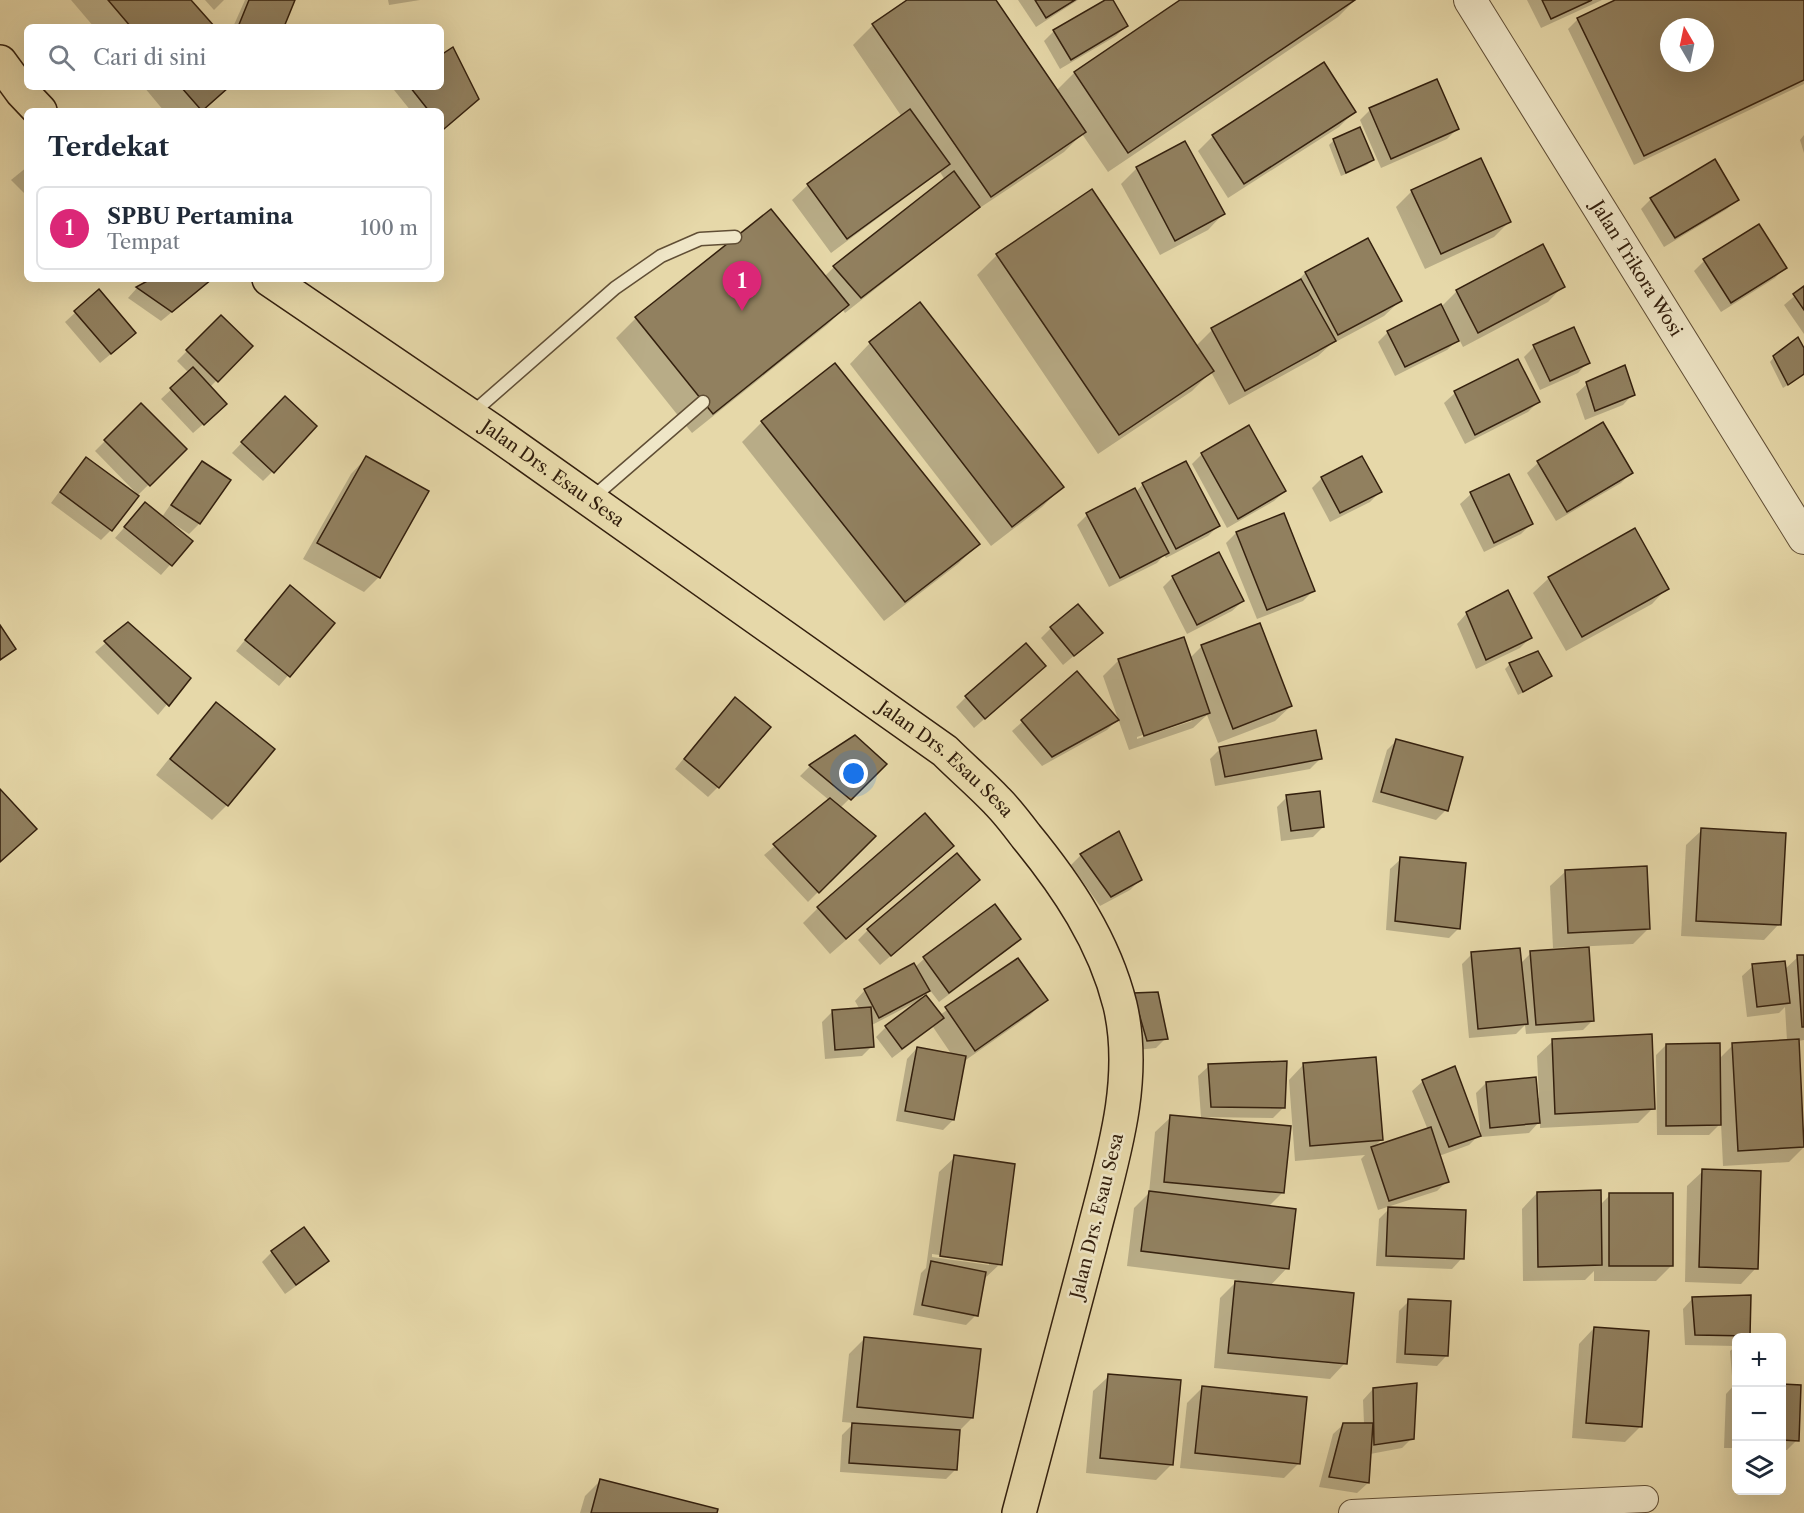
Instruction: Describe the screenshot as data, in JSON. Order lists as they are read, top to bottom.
{
  "streets": {
    "highway": ["Jalan Drs. Esau Sesa"],
    "street": ["Jalan Trikora Wosi"]
  },
  "north": "top",
  "page": {
    "search": "Cari di sini",
    "heading": "Terdekat",
    "list": [
      {
        "mark": "1",
        "name": "SPBU Pertamina",
        "note": "Tempat",
        "value": "100 m"
      }
    ],
    "pins": "1",
    "map_buttons": ["+", "−"]
  }
}
